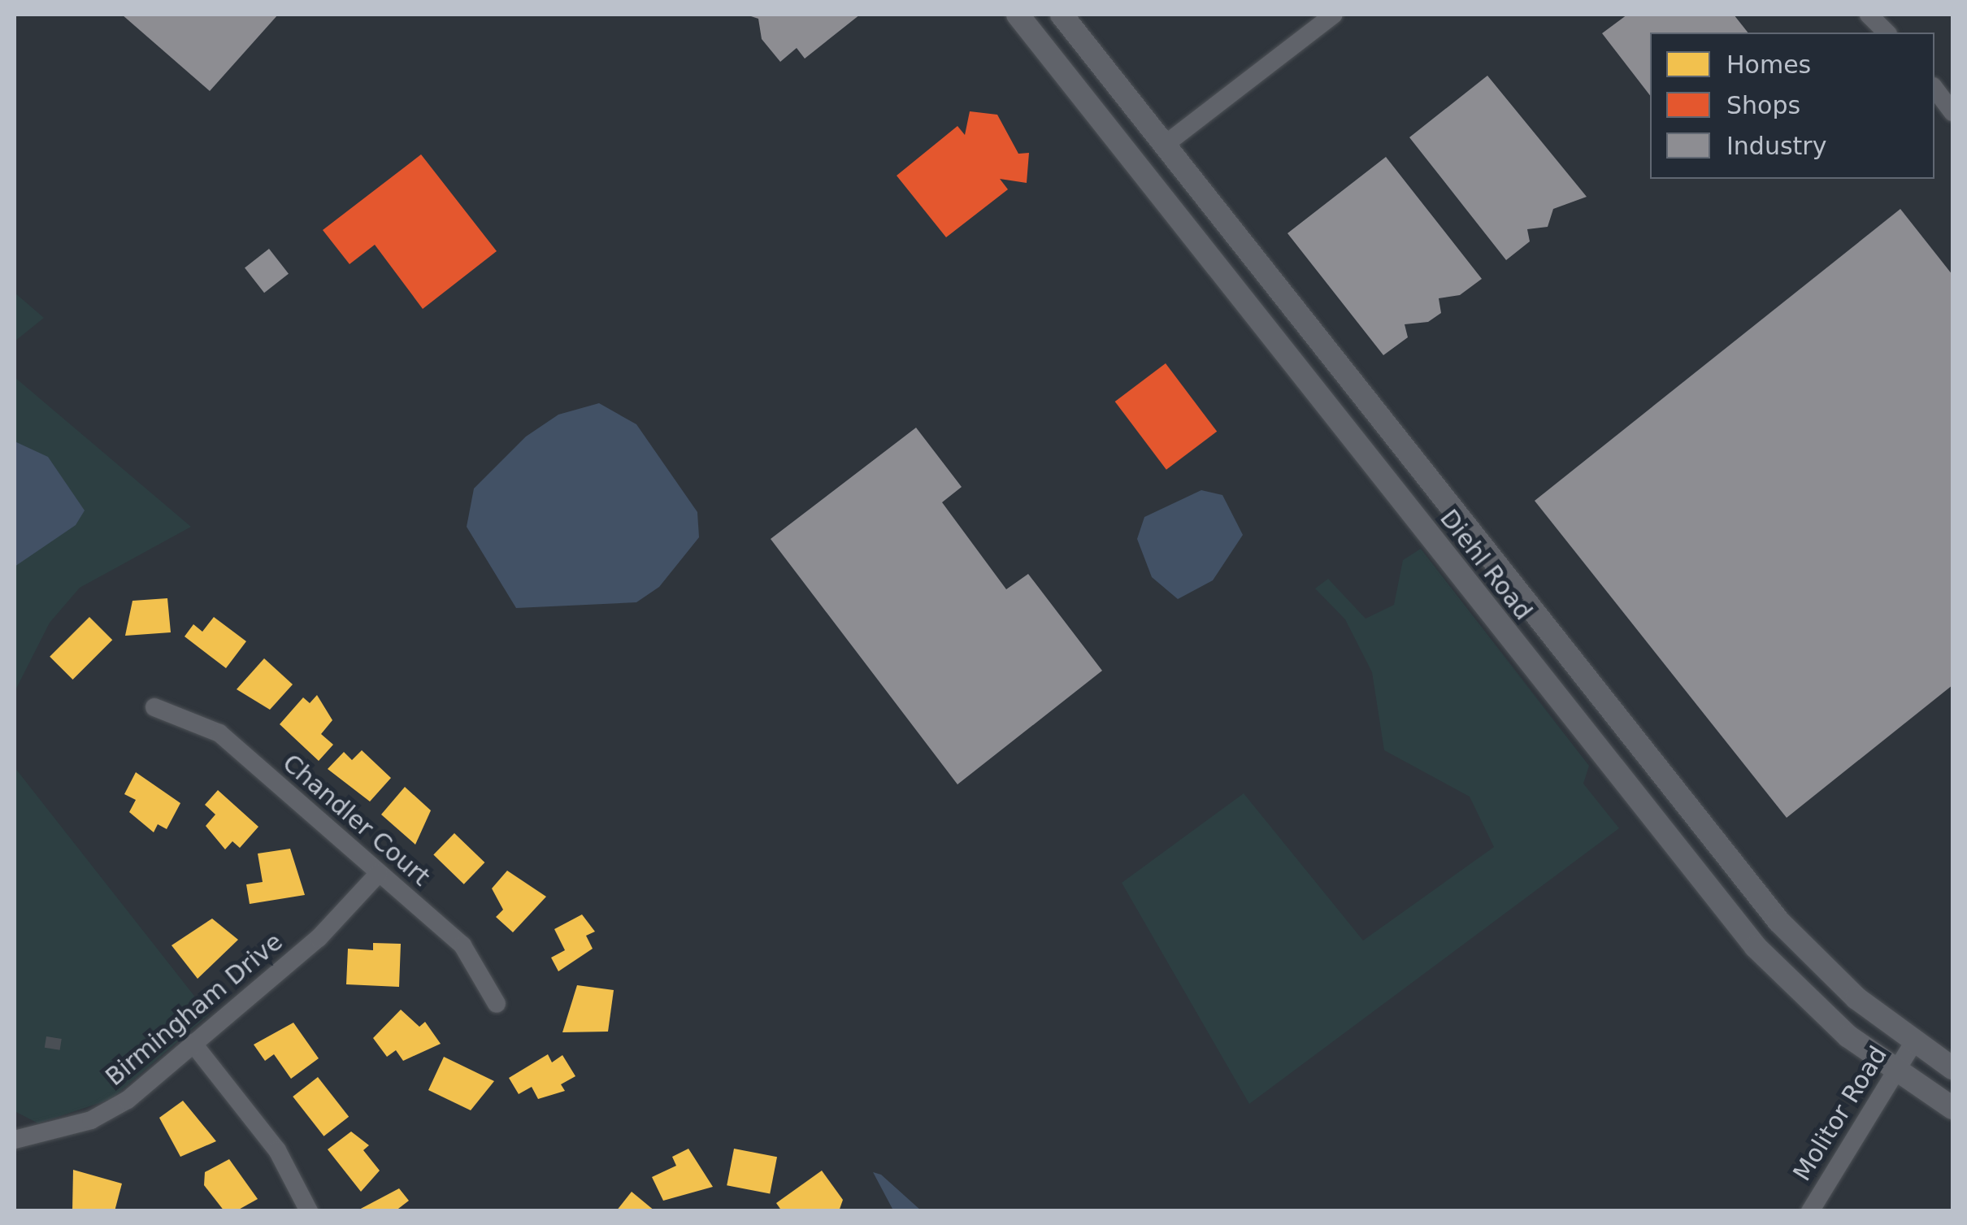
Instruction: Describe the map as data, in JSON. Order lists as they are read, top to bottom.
{
  "streets": {
    "street": [
      "Diehl Road",
      "Chandler Court",
      "Birmingham Drive",
      "Molitor Road"
    ]
  },
  "crossings": [
    ["Diehl Road", "Molitor Road"],
    ["Chandler Court", "Birmingham Drive"]
  ],
  "legend": ["Homes", "Shops", "Industry"]
}
